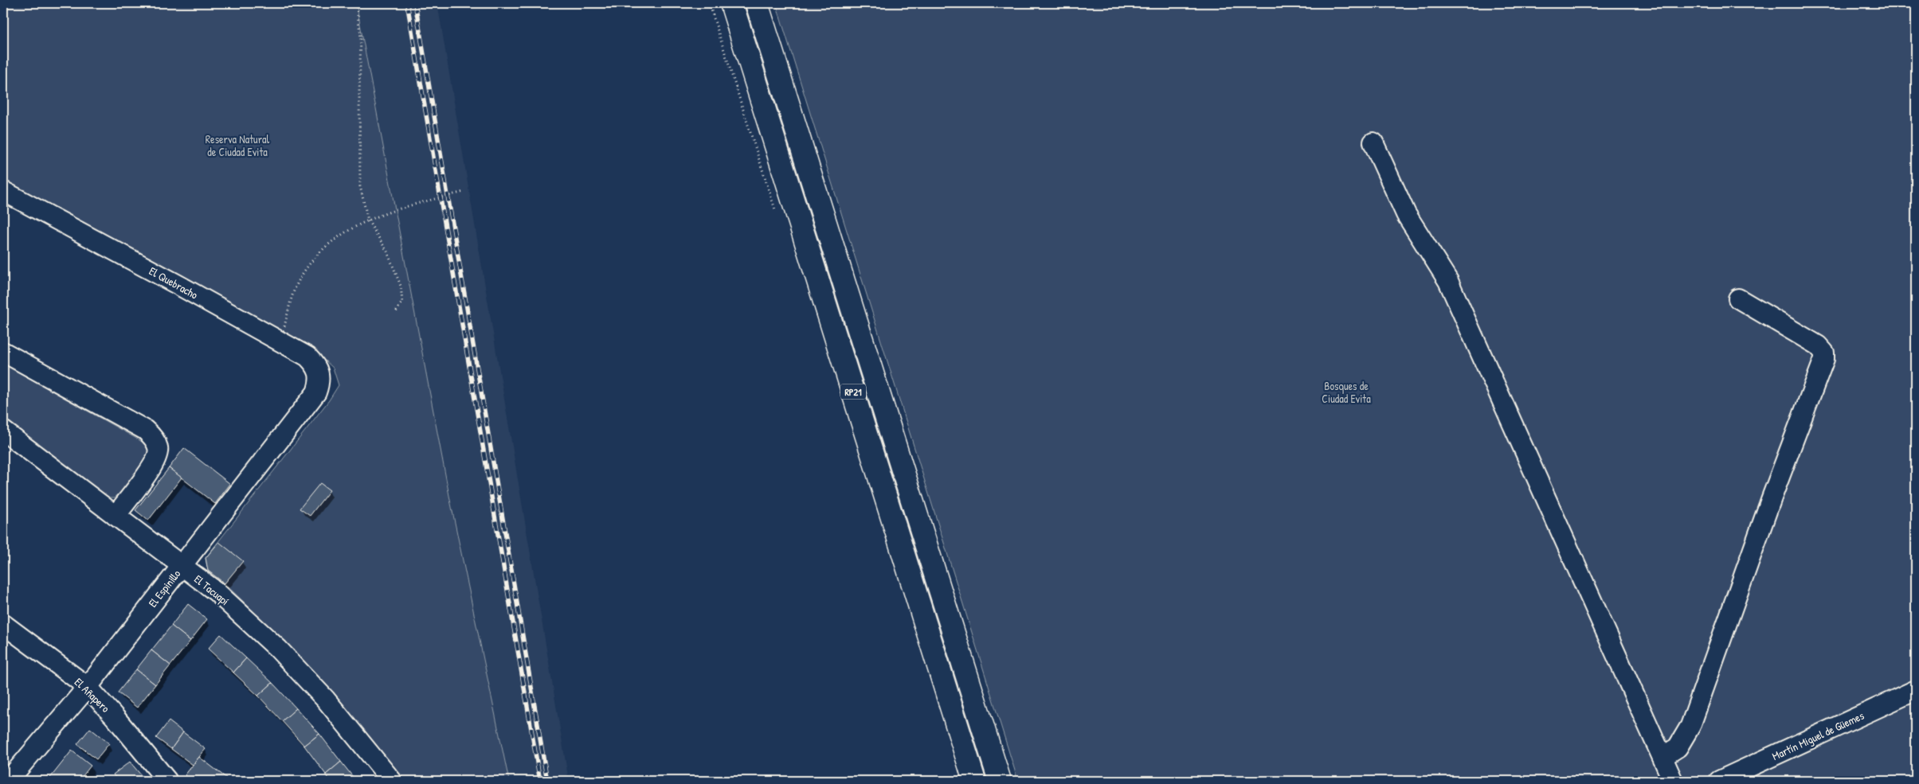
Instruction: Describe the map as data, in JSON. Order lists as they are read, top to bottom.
{
  "streets": {
    "main road": ["RP21"],
    "street": [
      "El Quebracho",
      "El Espinillo",
      "El Tacuapí",
      "El Añapero",
      "Martín Miguel de Güemes"
    ]
  },
  "crossings": [
    ["El Quebracho", "El Espinillo"],
    ["El Espinillo", "El Tacuapí"],
    ["El Espinillo", "El Añapero"]
  ],
  "parks": ["Reserva Natural de Ciudad Evita", "Bosques de Ciudad Evita"]
}
